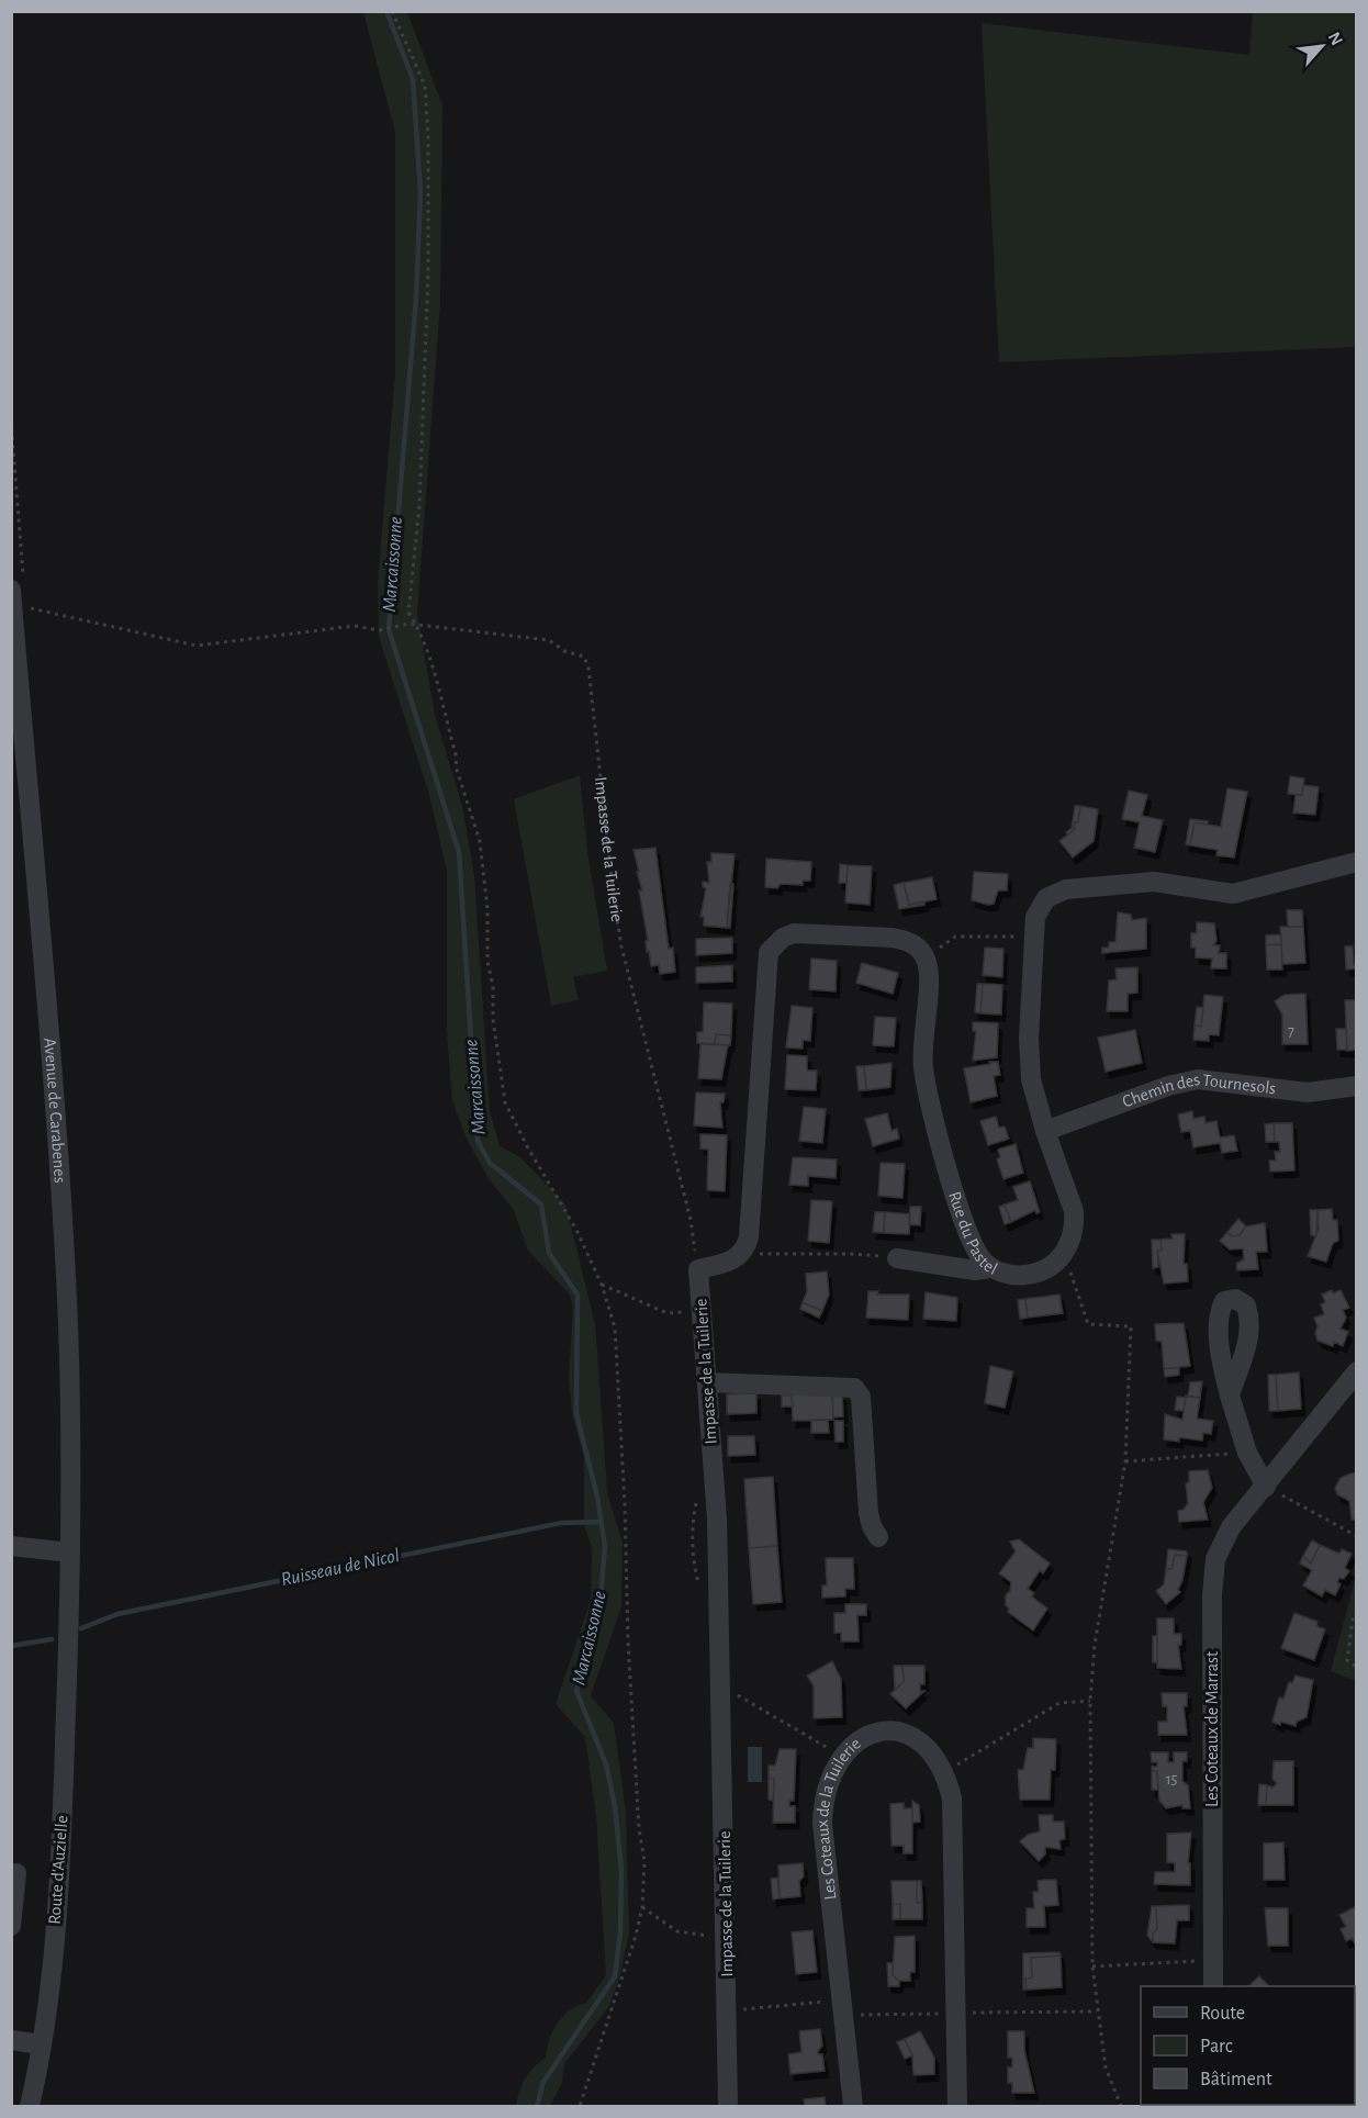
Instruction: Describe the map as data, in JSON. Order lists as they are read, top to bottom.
{
  "streets": {
    "street": [
      "Impasse de la Tuilerie",
      "Chemin des Tournesols",
      "Avenue de Carabenes",
      "Rue du Pastel",
      "Les Coteaux de Marrast",
      "Les Coteaux de la Tuilerie",
      "Route d'Auzielle"
    ]
  },
  "crossings": [
    ["Avenue de Carabenes", "Route d'Auzielle"]
  ],
  "water": ["Marcaissonne", "Ruisseau de Nicol"],
  "house_numbers": ["7", "15"],
  "legend": ["Route", "Parc", "Bâtiment"],
  "north": "top right"
}
